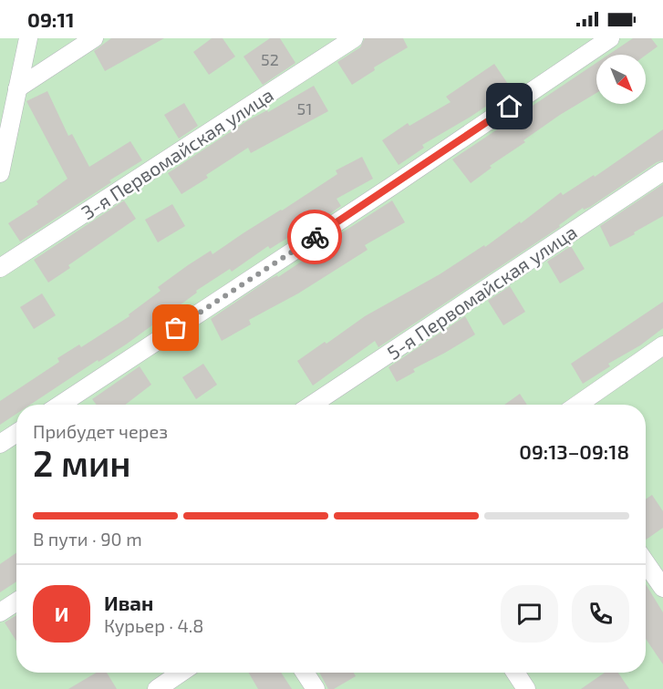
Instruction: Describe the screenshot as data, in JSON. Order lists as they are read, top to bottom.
{
  "streets": {
    "street": ["3-я Первомайская улица", "5-я Первомайская улица"]
  },
  "house_numbers": ["52", "51"],
  "north": "bottom right",
  "page": {
    "status": "09:11",
    "heading": ["2 мин", "Прибудет через", "09:13–09:18"],
    "panel": ["Иван", "Курьер · 4.8"],
    "bar": "В пути · 90 m",
    "round": "И"
  }
}
